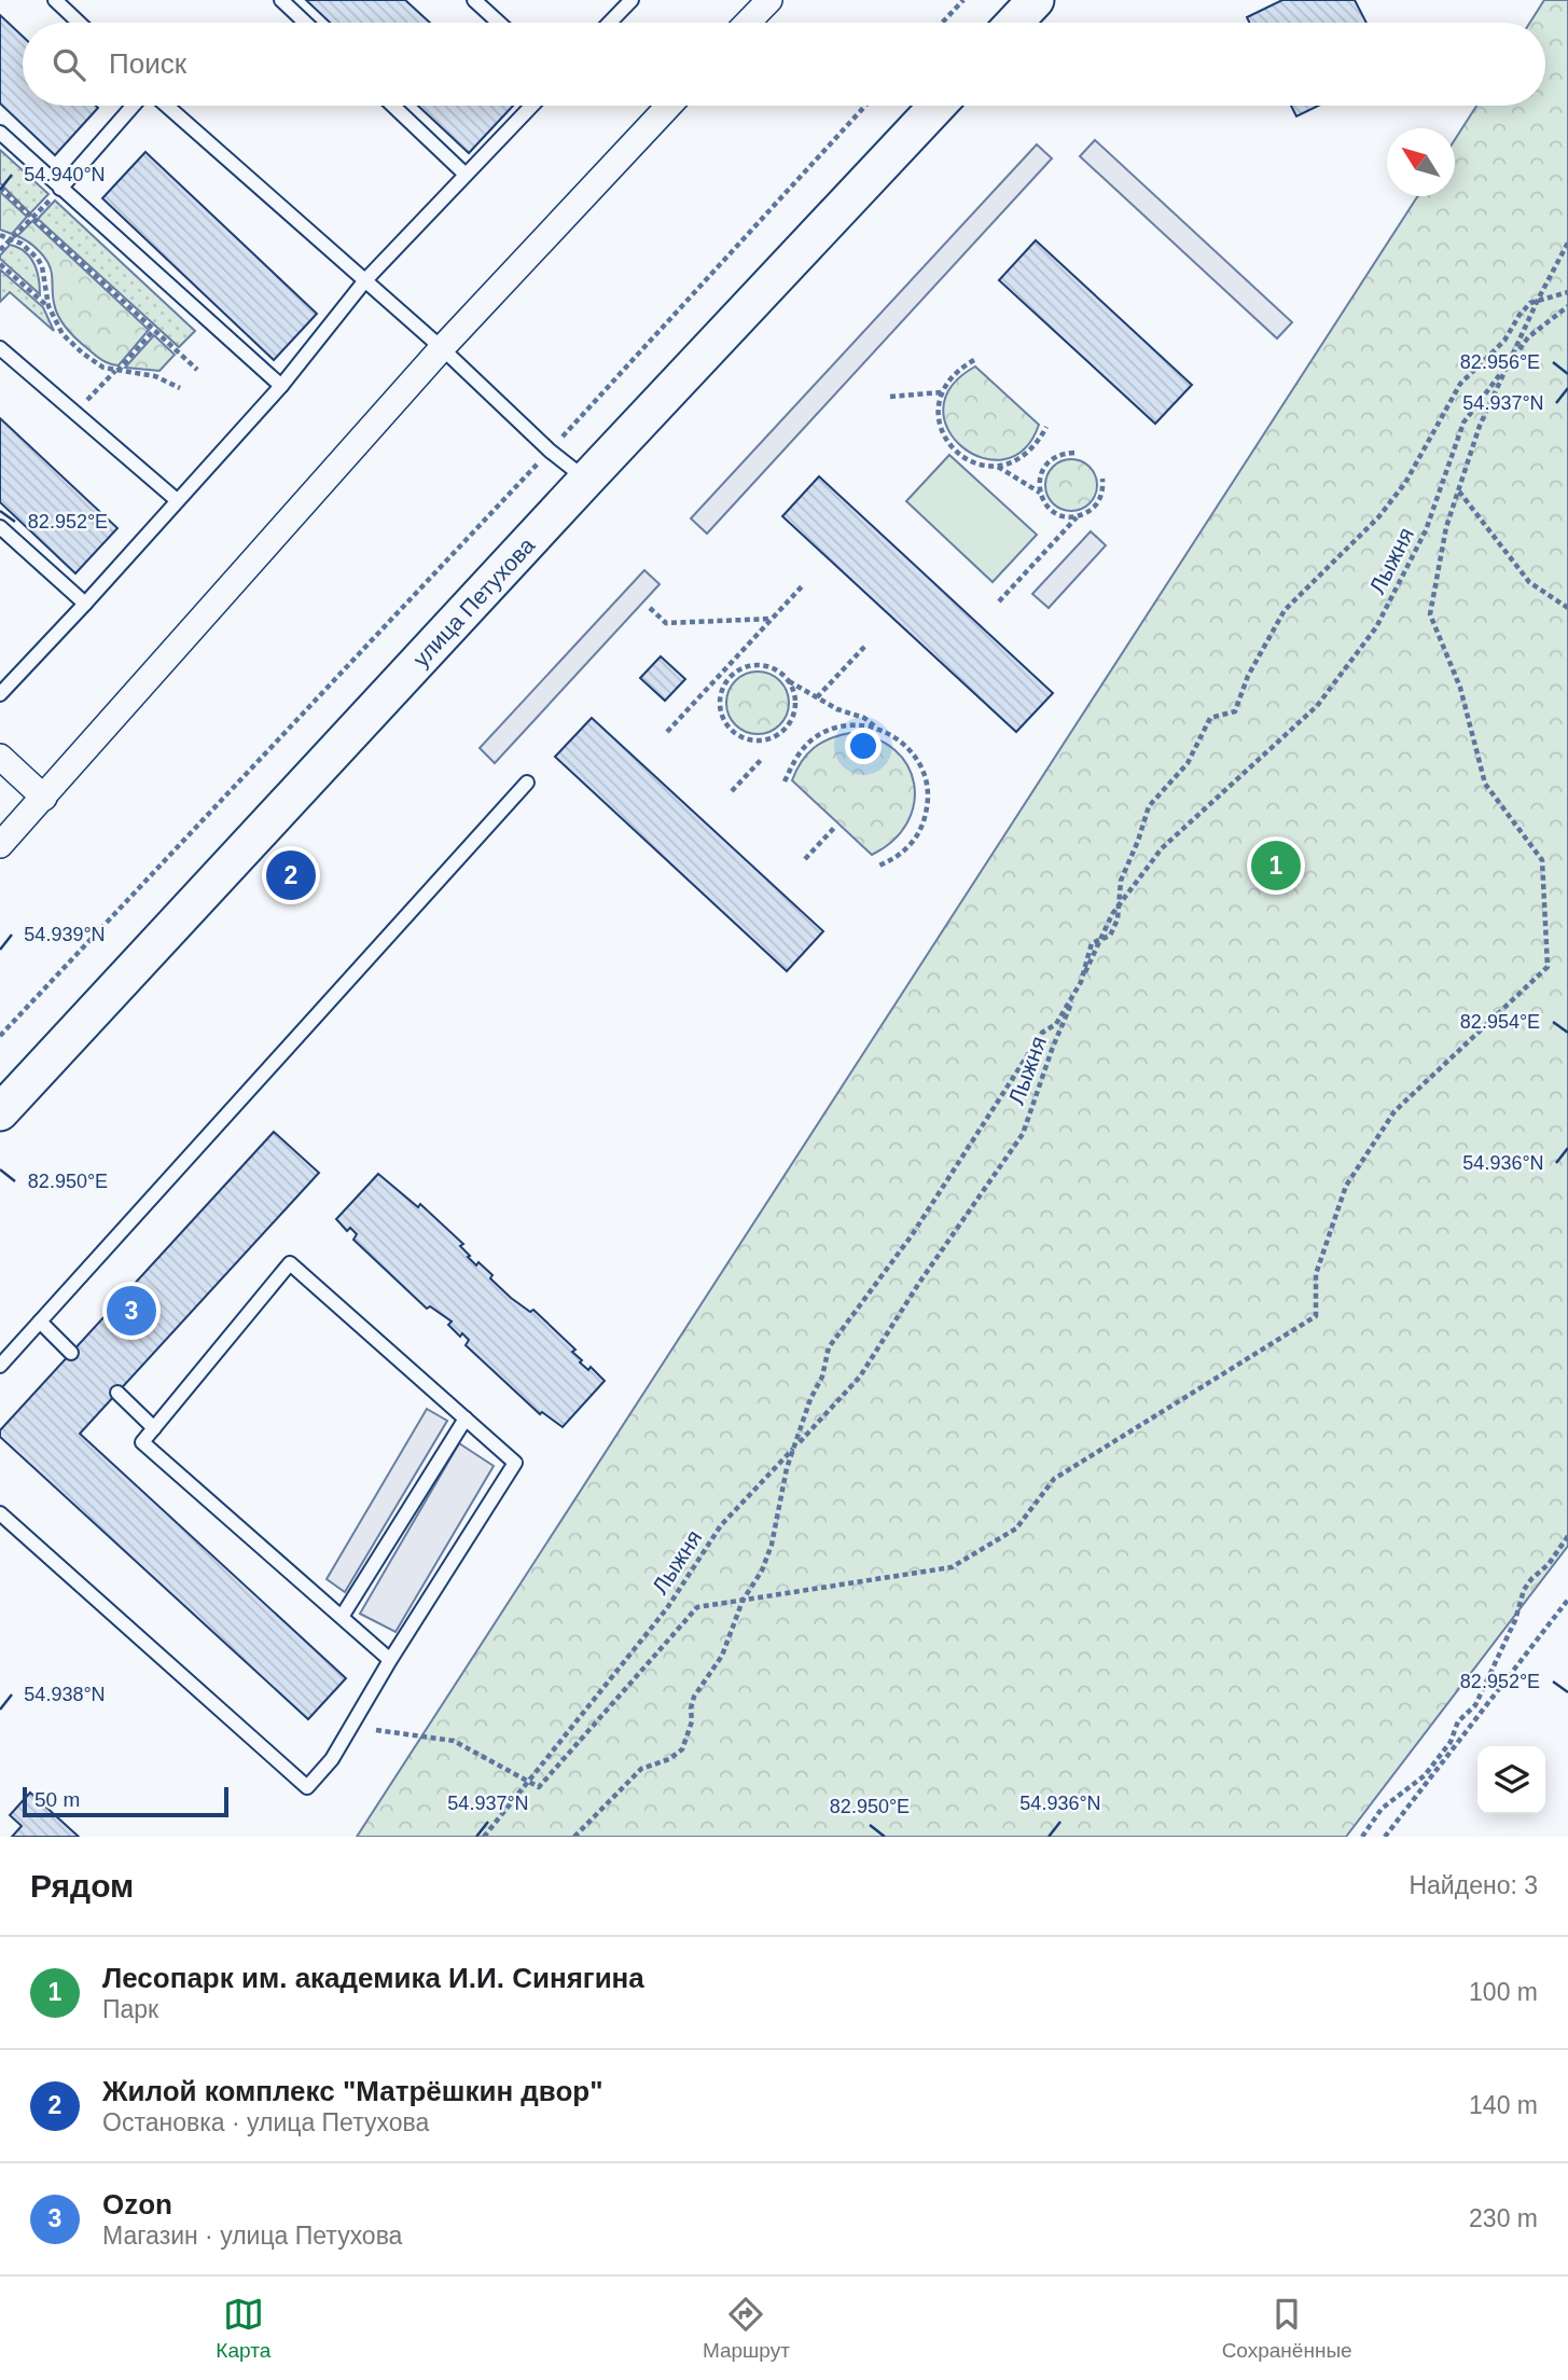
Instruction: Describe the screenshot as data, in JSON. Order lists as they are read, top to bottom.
{
  "streets": {
    "street": ["улица Петухова"],
    "path": ["Лыжня"]
  },
  "scale_bar": "50 m",
  "north": "top left",
  "page": {
    "search": "Поиск",
    "pins": ["1", "2", "3"],
    "scale": "50 m",
    "heading": ["Рядом", "Найдено: 3"],
    "list": [
      {
        "mark": "1",
        "name": "Лесопарк им. академика И.И. Синягина",
        "note": "Парк",
        "value": "100 m"
      },
      {
        "mark": "2",
        "name": "Жилой комплекс \"Матрёшкин двор\"",
        "note": "Остановка · улица Петухова",
        "value": "140 m"
      },
      {
        "mark": "3",
        "name": "Ozon",
        "note": "Магазин · улица Петухова",
        "value": "230 m"
      }
    ],
    "nav": ["Карта", "Маршрут", "Сохранённые"]
  },
  "coordinates": [
    "54.940°N",
    "82.956°E",
    "54.937°N",
    "82.952°E",
    "54.939°N",
    "82.954°E",
    "54.936°N",
    "82.950°E",
    "54.938°N"
  ]
}
